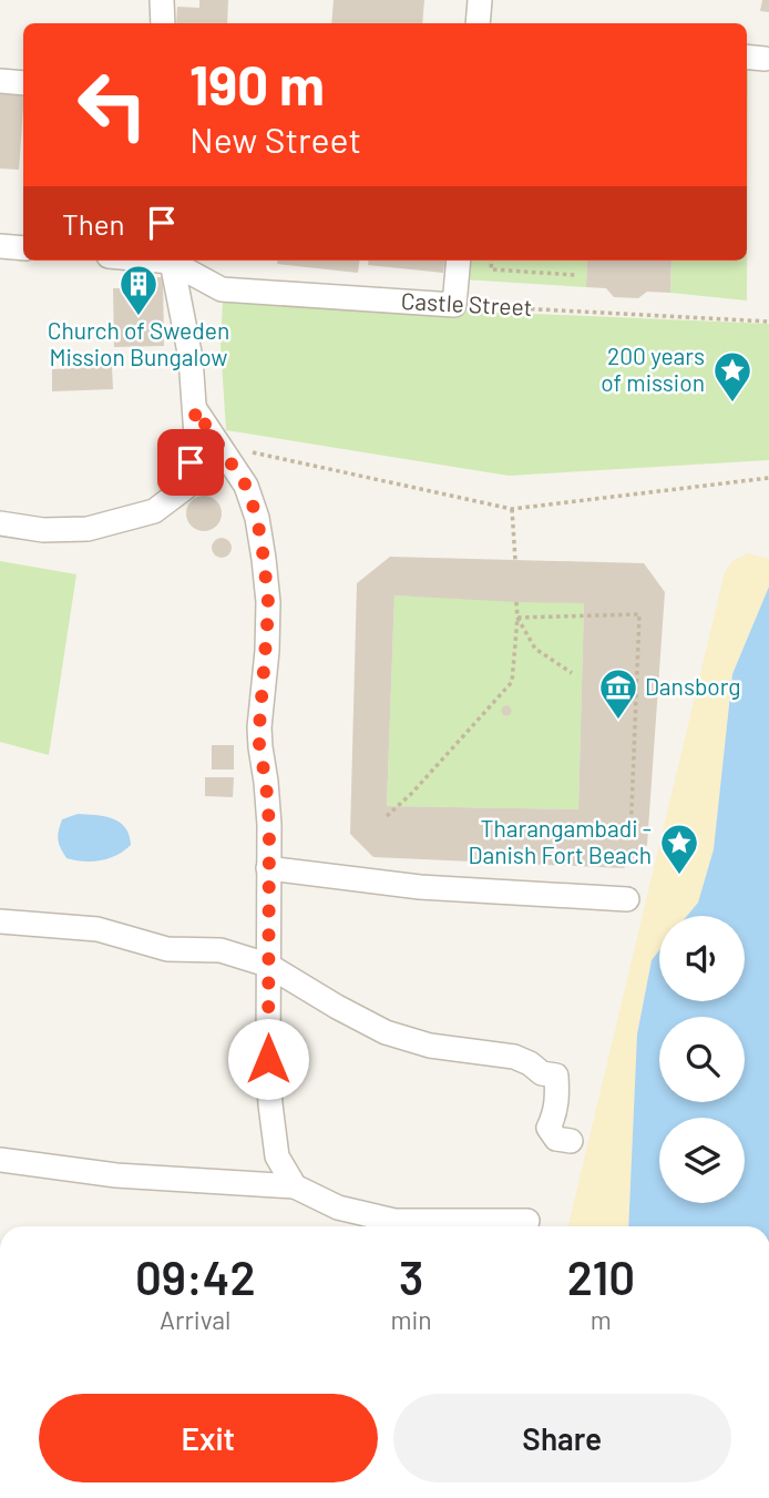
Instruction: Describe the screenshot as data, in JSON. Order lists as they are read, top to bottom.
{
  "streets": {
    "street": ["Castle Street"]
  },
  "places": {
    "building": ["Church of Sweden Mission Bungalow"],
    "place": ["200 years of mission", "Tharangambadi - Danish Fort Beach"],
    "museum": ["Dansborg"]
  },
  "page": {
    "turn": ["190 m", "New Street"],
    "then": "Then",
    "eta": [
      "09:42",
      "Arrival",
      "3",
      "min",
      "210",
      "m"
    ],
    "buttons": ["Exit", "Share"]
  }
}
